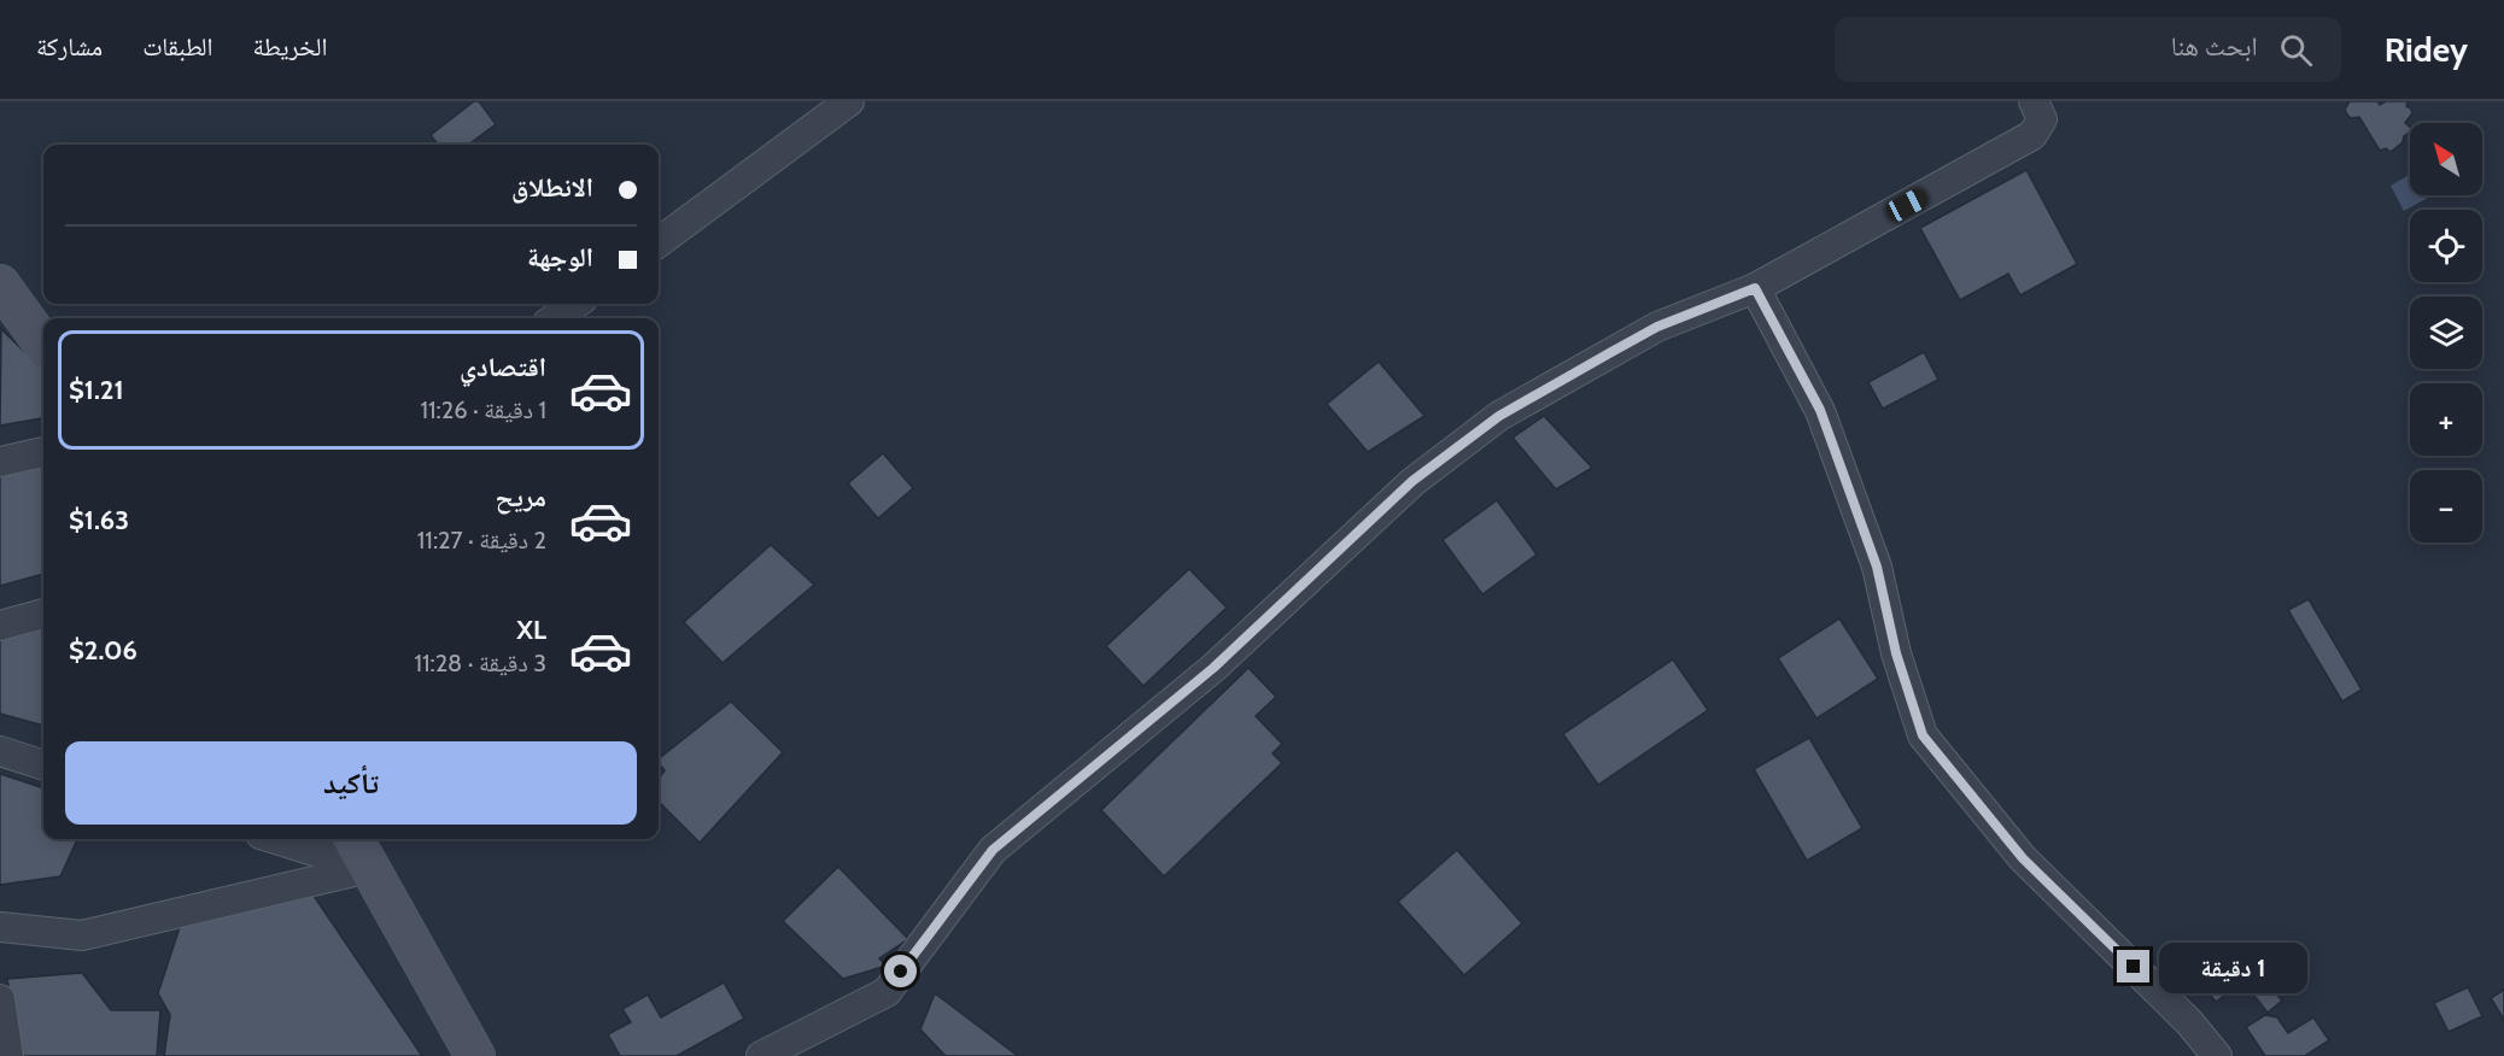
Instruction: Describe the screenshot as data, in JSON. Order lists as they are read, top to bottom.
{
  "north": "top left",
  "page": {
    "header": "Ridey",
    "search": "ابحث هنا",
    "nav": ["الخريطة", "الطبقات", "مشاركة"],
    "map_buttons": ["+", "−"],
    "banner": ["الانطلاق", "الوجهة"],
    "list": [
      {
        "name": "اقتصادي",
        "note": "1 دقيقة · 11:26",
        "value": "$1.21"
      },
      {
        "name": "مريح",
        "note": "2 دقيقة · 11:27",
        "value": "$1.63"
      },
      {
        "name": "XL",
        "note": "3 دقيقة · 11:28",
        "value": "$2.06"
      }
    ],
    "buttons": "تأكيد",
    "bubble": "1 دقيقة"
  }
}
